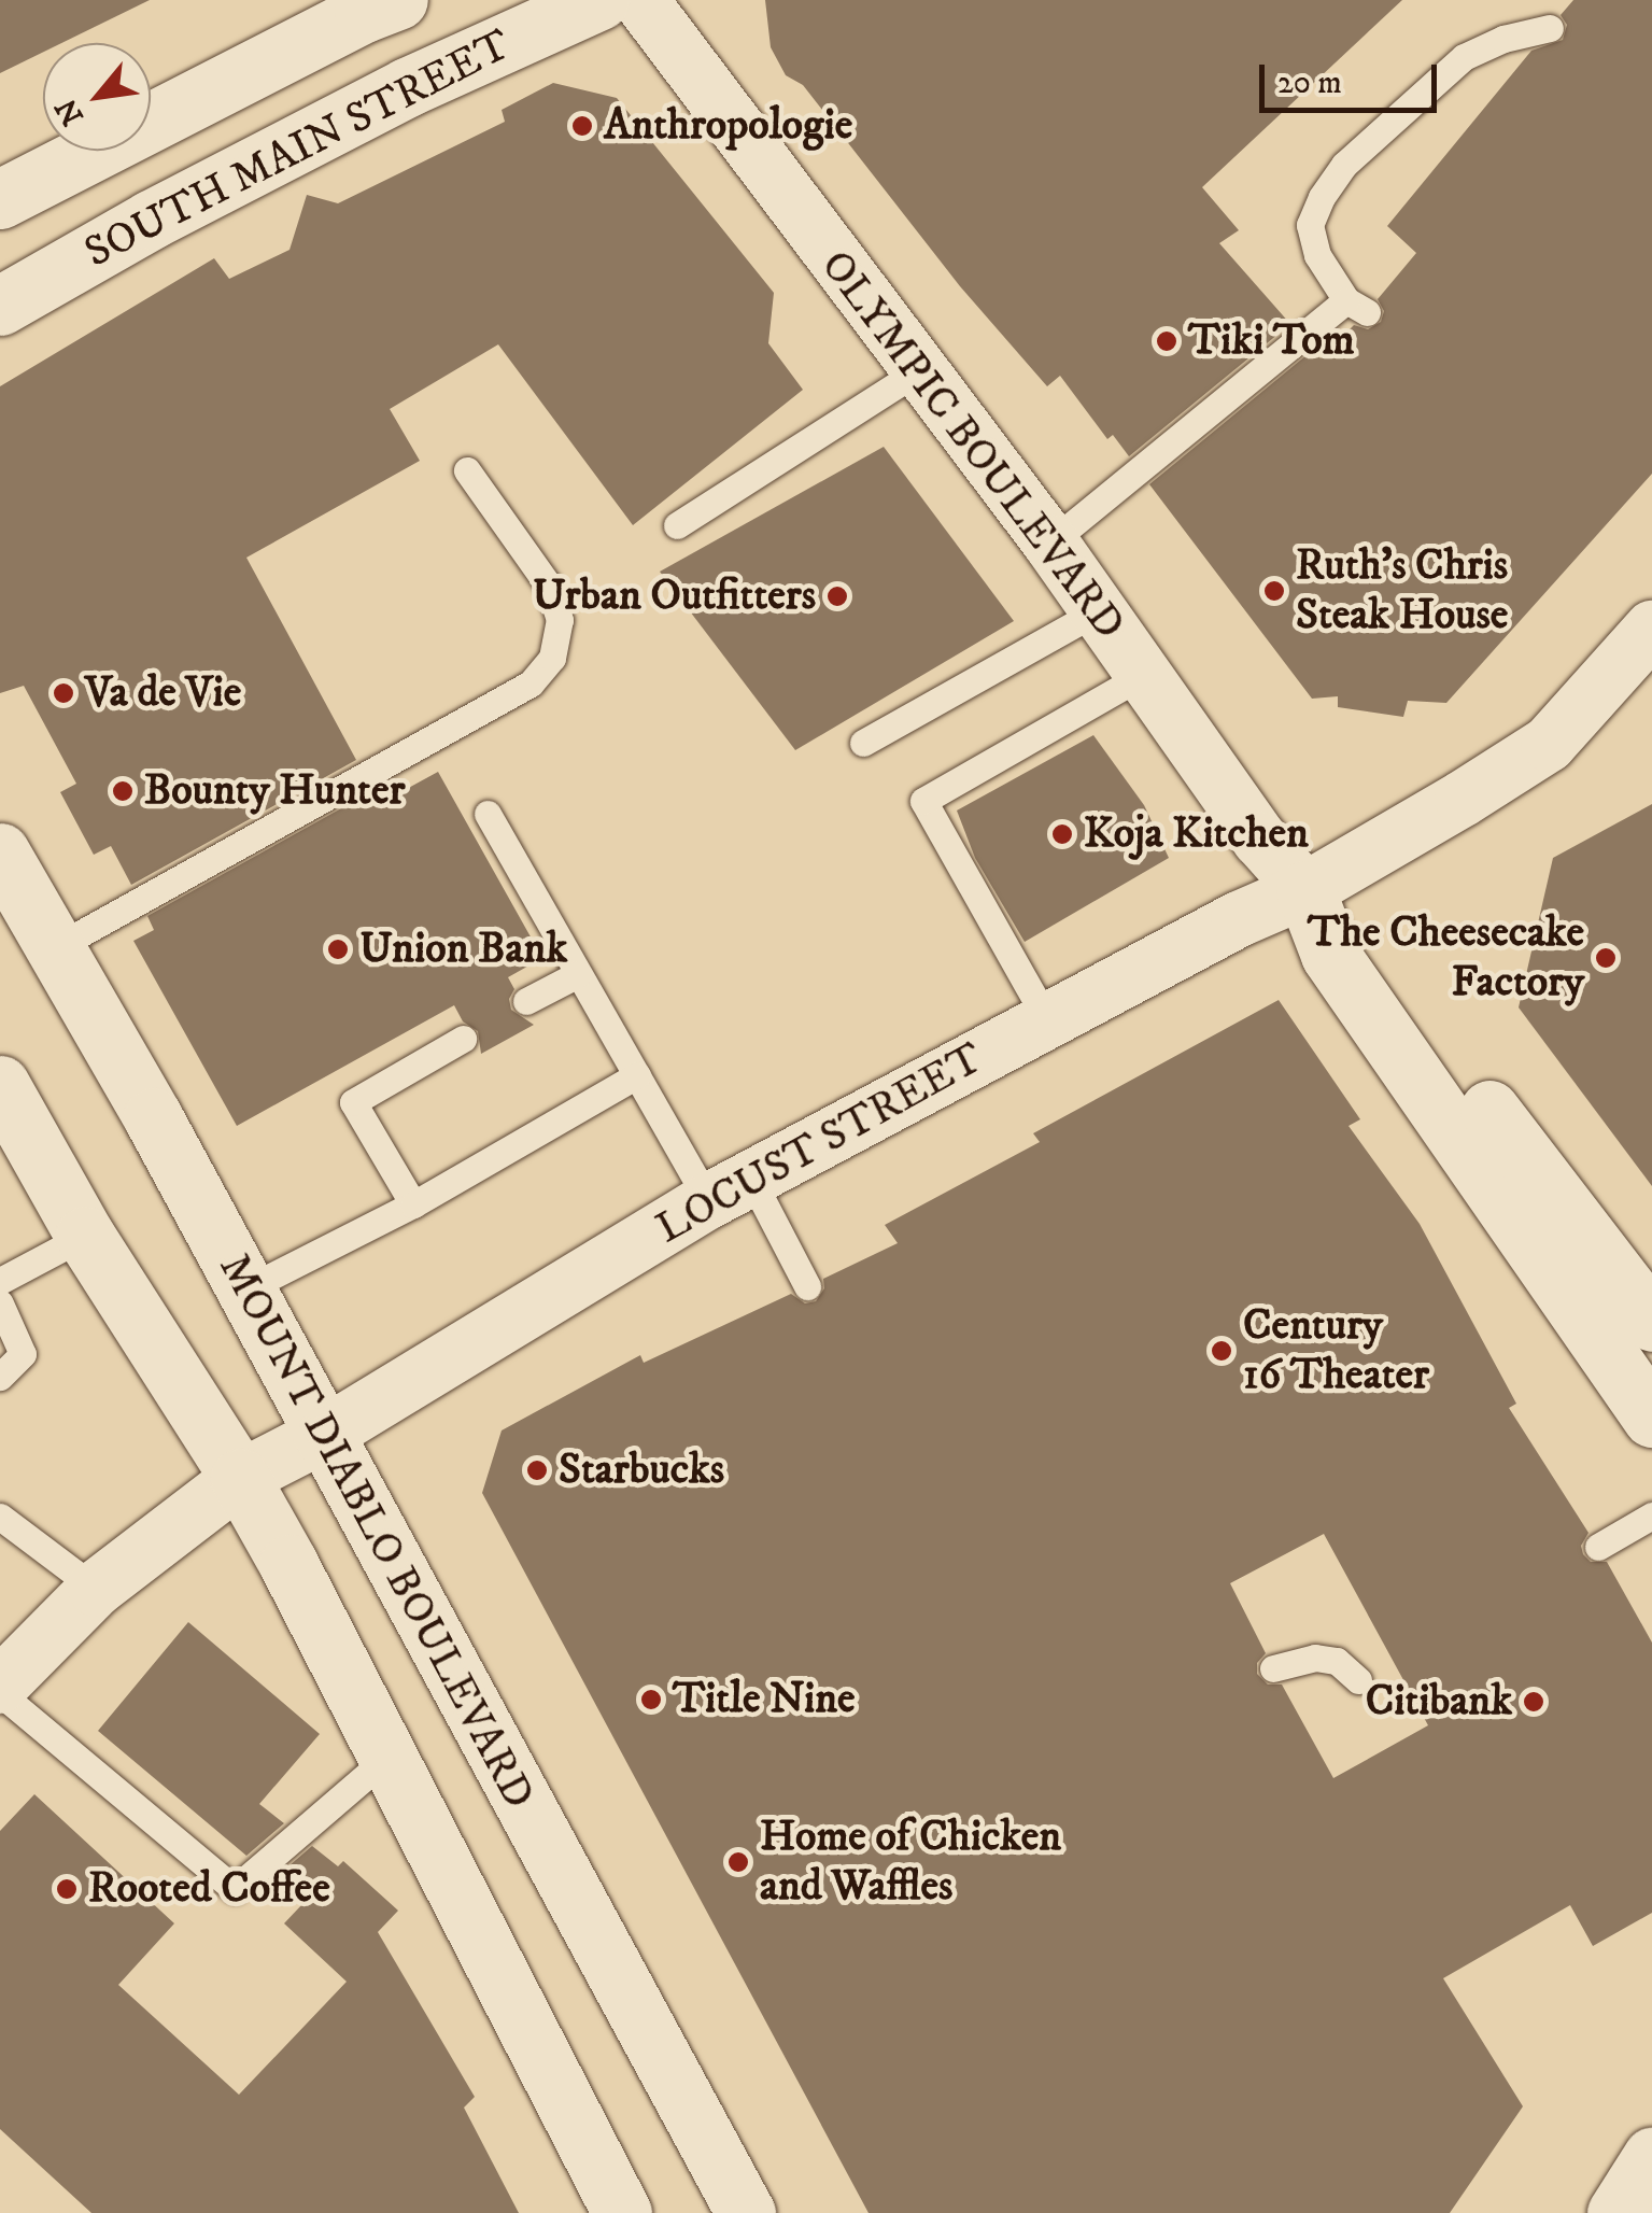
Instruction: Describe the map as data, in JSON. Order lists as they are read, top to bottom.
{
  "streets": {
    "main road": ["SOUTH MAIN STREET", "OLYMPIC BOULEVARD", "MOUNT DIABLO BOULEVARD"],
    "street": ["LOCUST STREET"]
  },
  "crossings": [
    ["OLYMPIC BOULEVARD", "LOCUST STREET"],
    ["LOCUST STREET", "MOUNT DIABLO BOULEVARD"]
  ],
  "places": [
    "Anthropologie",
    "Tiki Tom",
    "Ruth's Chris Steak House",
    "Urban Outfitters",
    "Va de Vie",
    "Bounty Hunter",
    "Koja Kitchen",
    "Union Bank",
    "The Cheesecake Factory",
    "Century 16 Theater",
    "Starbucks",
    "Title Nine",
    "Citibank",
    "Home of Chicken and Waffles",
    "Rooted Coffee"
  ],
  "scale_bar": "20 m",
  "north": "bottom left"
}
